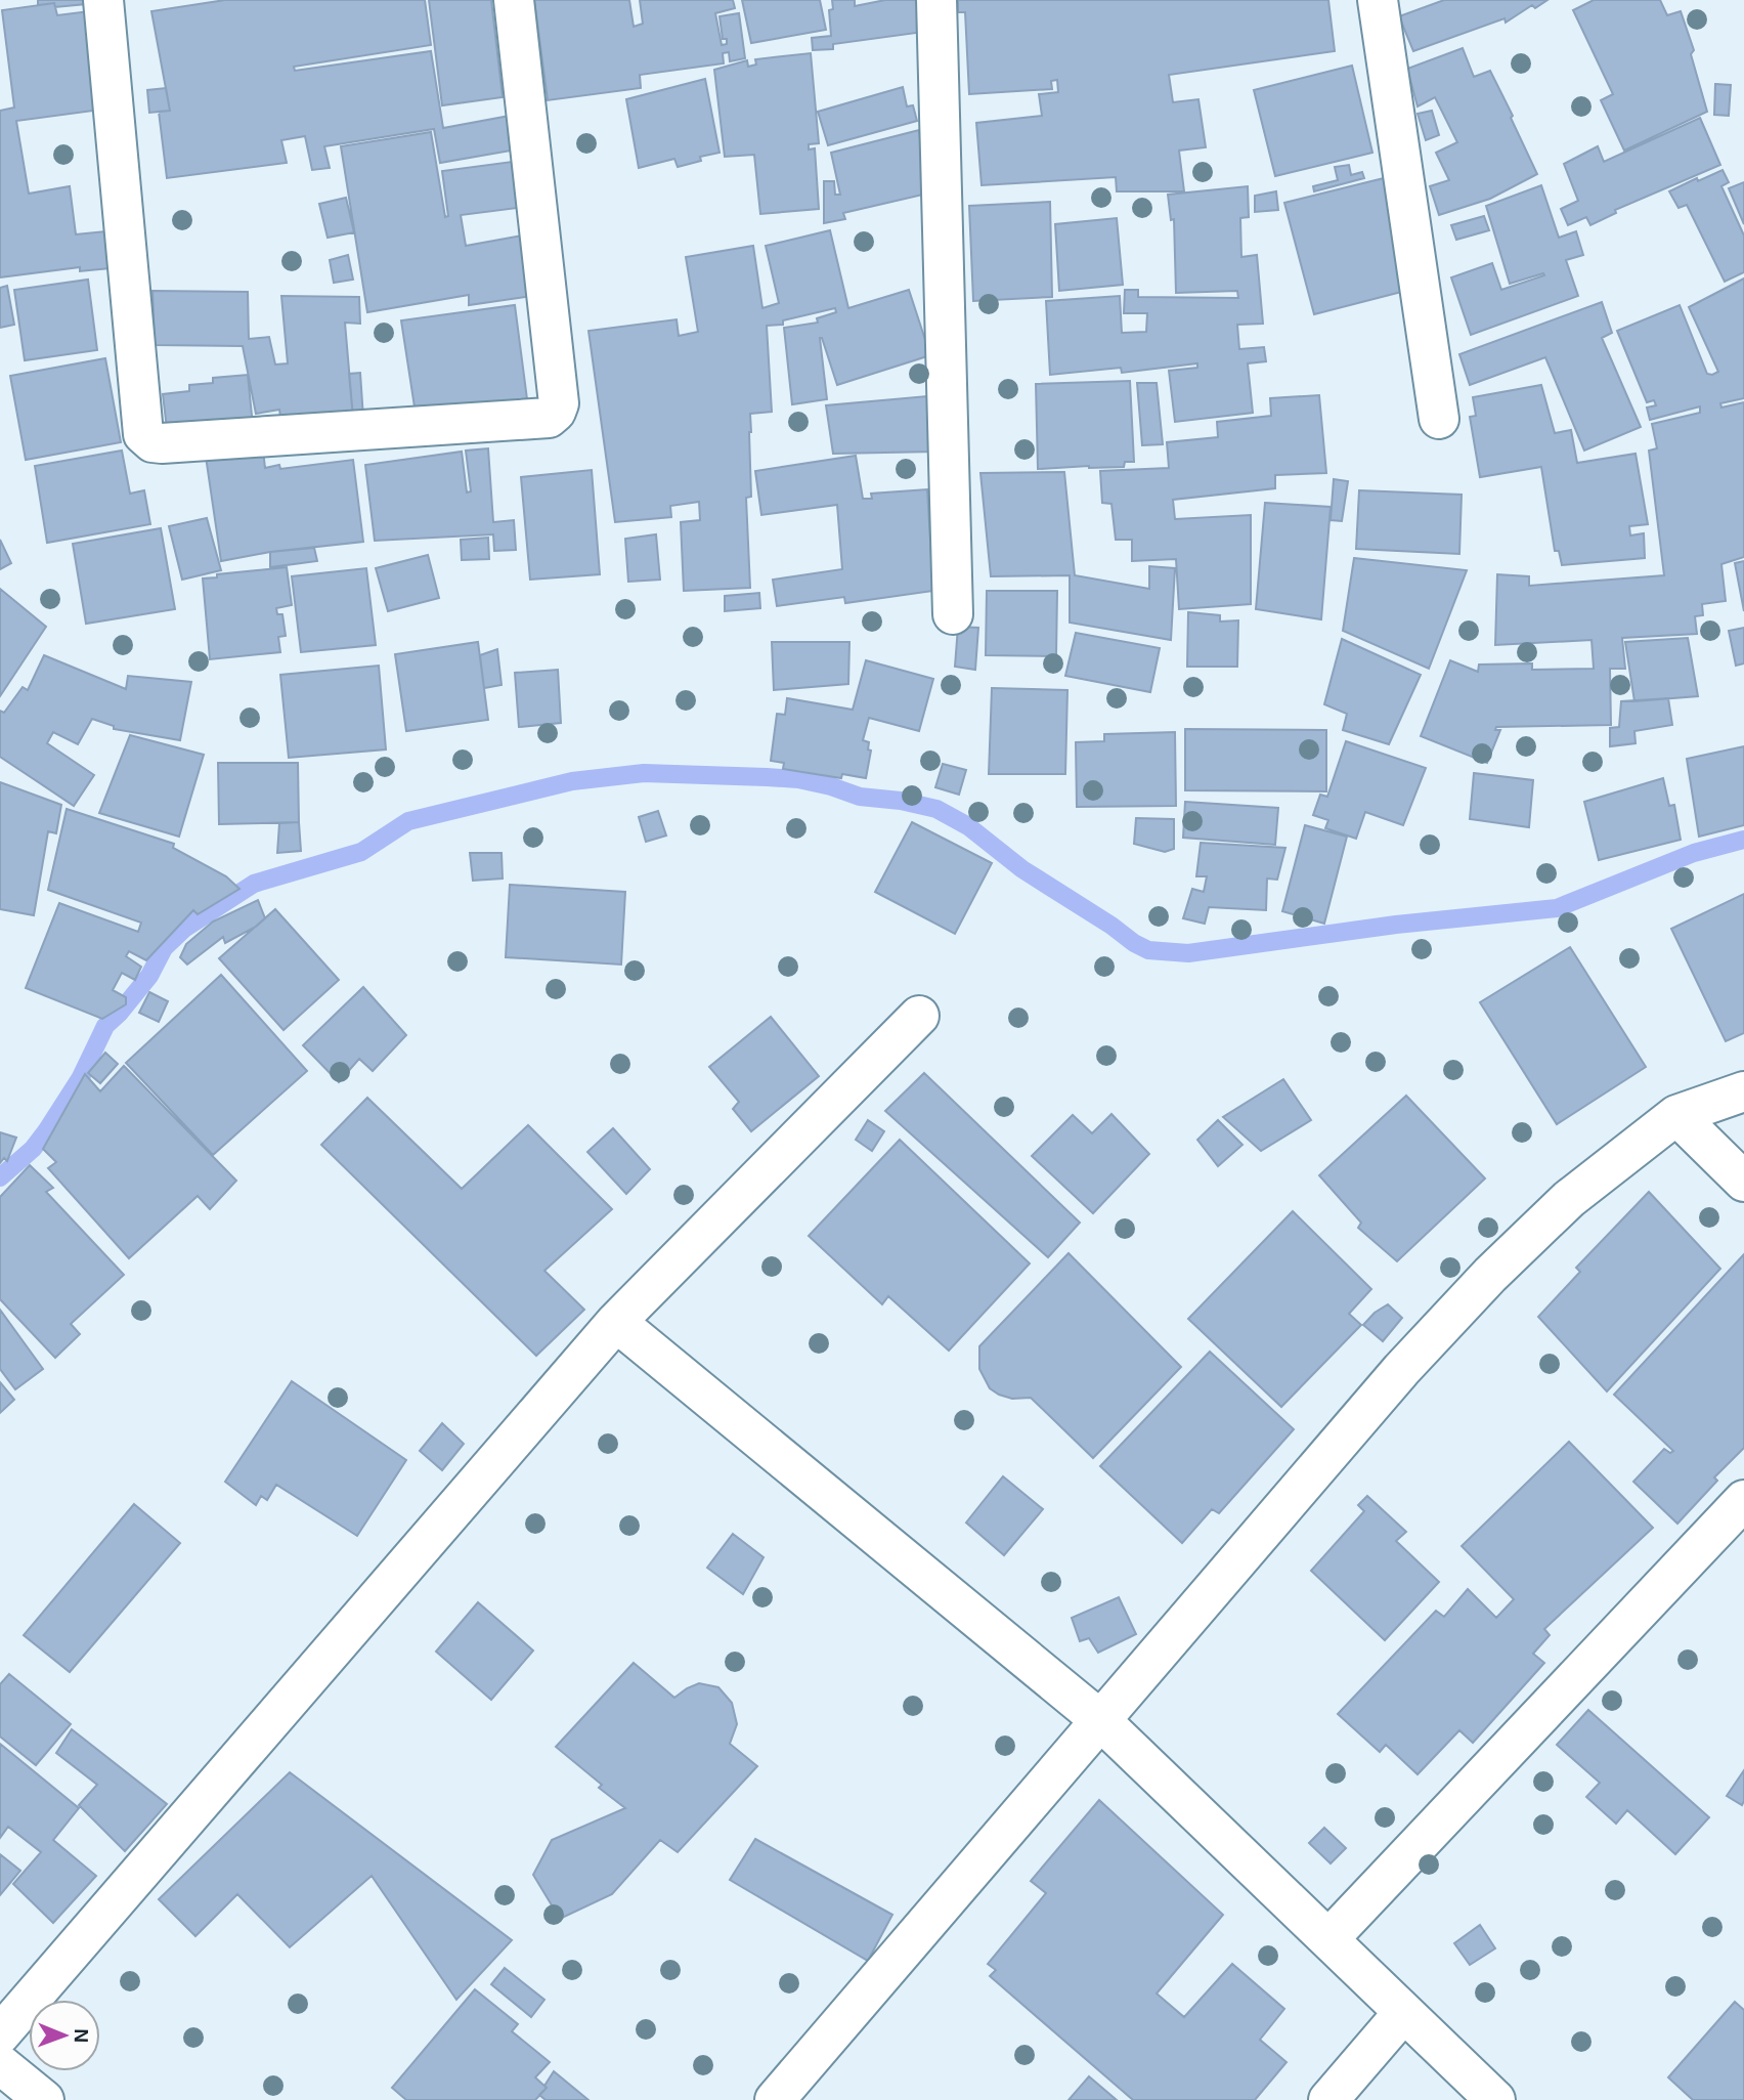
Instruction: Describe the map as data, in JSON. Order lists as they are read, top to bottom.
{
  "north": "right"
}
